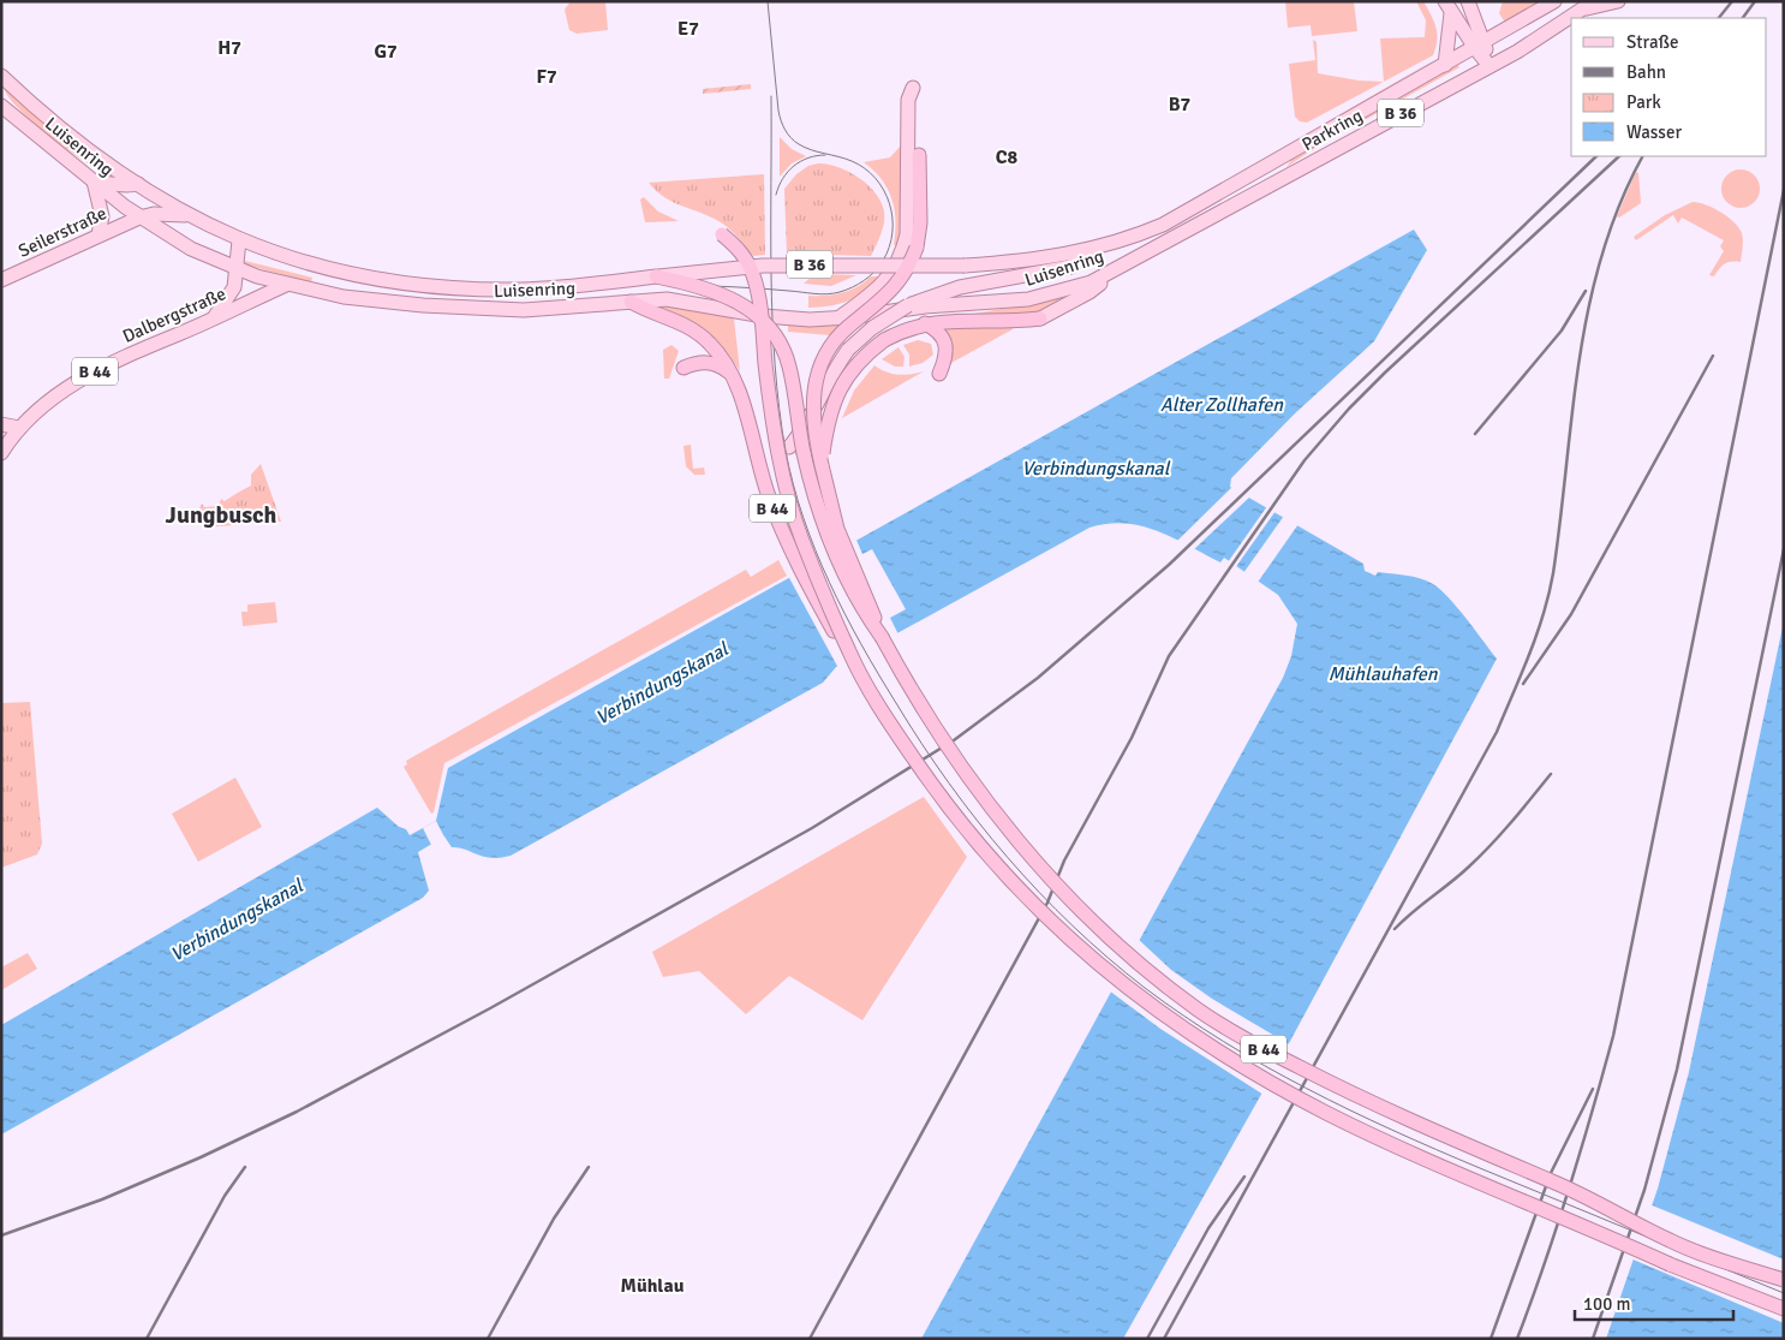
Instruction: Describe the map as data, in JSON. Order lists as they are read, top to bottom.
{
  "streets": {
    "highway": ["B 44"],
    "main road": [
      "B 36",
      "Parkring",
      "Luisenring",
      "Seilerstraße",
      "Dalbergstraße"
    ]
  },
  "crossings": [
    ["B 36", "Parkring"],
    ["B 36", "Luisenring"],
    ["Parkring", "Luisenring"],
    ["Luisenring", "Seilerstraße"],
    ["Luisenring", "Dalbergstraße"],
    ["Luisenring", "B 44"],
    ["Seilerstraße", "B 44"]
  ],
  "districts": [
    "E7",
    "H7",
    "G7",
    "F7",
    "B7",
    "C8",
    "Jungbusch",
    "Mühlau"
  ],
  "water": ["Alter Zollhafen", "Verbindungskanal", "Mühlauhafen"],
  "legend": [
    "Straße",
    "Bahn",
    "Park",
    "Wasser"
  ],
  "scale_bar": "100 m"
}
